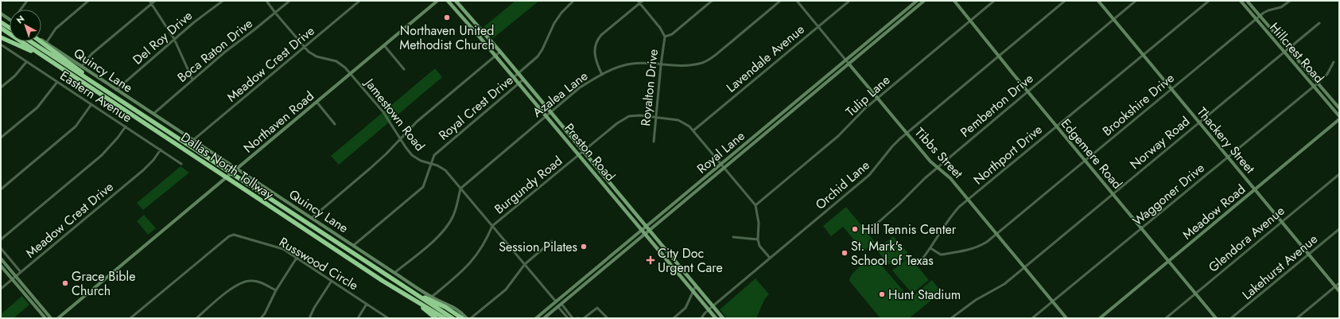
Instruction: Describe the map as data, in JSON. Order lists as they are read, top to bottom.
{
  "streets": {
    "highway": ["Dallas North Tollway"],
    "main road": ["Preston Road"],
    "street": [
      "Del Roy Drive",
      "Boca Raton Drive",
      "Hillcrest Road",
      "Lavendale Avenue",
      "Meadow Crest Drive",
      "Quincy Lane",
      "Royalton Drive",
      "Azalea Lane",
      "Tulip Lane",
      "Eastern Avenue",
      "Brookshire Drive",
      "Pemberton Drive",
      "Royal Crest Drive",
      "Jamestown Road",
      "Northaven Road",
      "Thackery Street",
      "Norway Road",
      "Royal Lane",
      "Tibbs Street",
      "Edgemere Road",
      "Northport Drive",
      "Burgundy Road",
      "Orchid Lane",
      "Waggoner Drive",
      "Meadow Road",
      "Glendora Avenue",
      "Russwood Circle",
      "Lakehurst Avenue"
    ]
  },
  "crossings": [
    ["Del Roy Drive", "Quincy Lane"],
    ["Boca Raton Drive", "Quincy Lane"],
    ["Boca Raton Drive", "Jamestown Road"],
    ["Hillcrest Road", "Brookshire Drive"],
    ["Hillcrest Road", "Norway Road"],
    ["Hillcrest Road", "Waggoner Drive"],
    ["Lavendale Avenue", "Tibbs Street"],
    ["Lavendale Avenue", "Burgundy Road"],
    ["Meadow Crest Drive", "Quincy Lane"],
    ["Meadow Crest Drive", "Eastern Avenue"],
    ["Meadow Crest Drive", "Jamestown Road"],
    ["Quincy Lane", "Royal Crest Drive"],
    ["Quincy Lane", "Northaven Road"],
    ["Quincy Lane", "Burgundy Road"],
    ["Royalton Drive", "Azalea Lane"],
    ["Royalton Drive", "Burgundy Road"],
    ["Azalea Lane", "Jamestown Road"],
    ["Azalea Lane", "Preston Road"],
    ["Tulip Lane", "Tibbs Street"],
    ["Tulip Lane", "Edgemere Road"],
    ["Tulip Lane", "Burgundy Road"],
    ["Brookshire Drive", "Thackery Street"],
    ["Brookshire Drive", "Tibbs Street"],
    ["Brookshire Drive", "Edgemere Road"],
    ["Brookshire Drive", "Northport Drive"],
    ["Pemberton Drive", "Thackery Street"],
    ["Pemberton Drive", "Tibbs Street"],
    ["Pemberton Drive", "Edgemere Road"],
    ["Royal Crest Drive", "Jamestown Road"],
    ["Royal Crest Drive", "Preston Road"],
    ["Jamestown Road", "Northaven Road"],
    ["Jamestown Road", "Royal Lane"],
    ["Jamestown Road", "Burgundy Road"],
    ["Thackery Street", "Norway Road"],
    ["Thackery Street", "Northport Drive"],
    ["Thackery Street", "Waggoner Drive"],
    ["Thackery Street", "Meadow Road"],
    ["Thackery Street", "Glendora Avenue"],
    ["Thackery Street", "Lakehurst Avenue"],
    ["Norway Road", "Tibbs Street"],
    ["Norway Road", "Edgemere Road"],
    ["Preston Road", "Royal Lane"],
    ["Preston Road", "Burgundy Road"],
    ["Preston Road", "Orchid Lane"],
    ["Royal Lane", "Tibbs Street"],
    ["Royal Lane", "Burgundy Road"],
    ["Tibbs Street", "Northport Drive"],
    ["Tibbs Street", "Orchid Lane"],
    ["Tibbs Street", "Waggoner Drive"],
    ["Edgemere Road", "Northport Drive"],
    ["Edgemere Road", "Orchid Lane"],
    ["Edgemere Road", "Waggoner Drive"],
    ["Edgemere Road", "Meadow Road"],
    ["Edgemere Road", "Glendora Avenue"]
  ],
  "places": {
    "other": [
      "Northaven United Methodist Church",
      "Hill Tennis Center",
      "Session Pilates",
      "St. Mark's School of Texas",
      "Grace Bible Church",
      "Hunt Stadium"
    ],
    "health": ["City Doc Urgent Care"]
  },
  "north": "top left"
}
